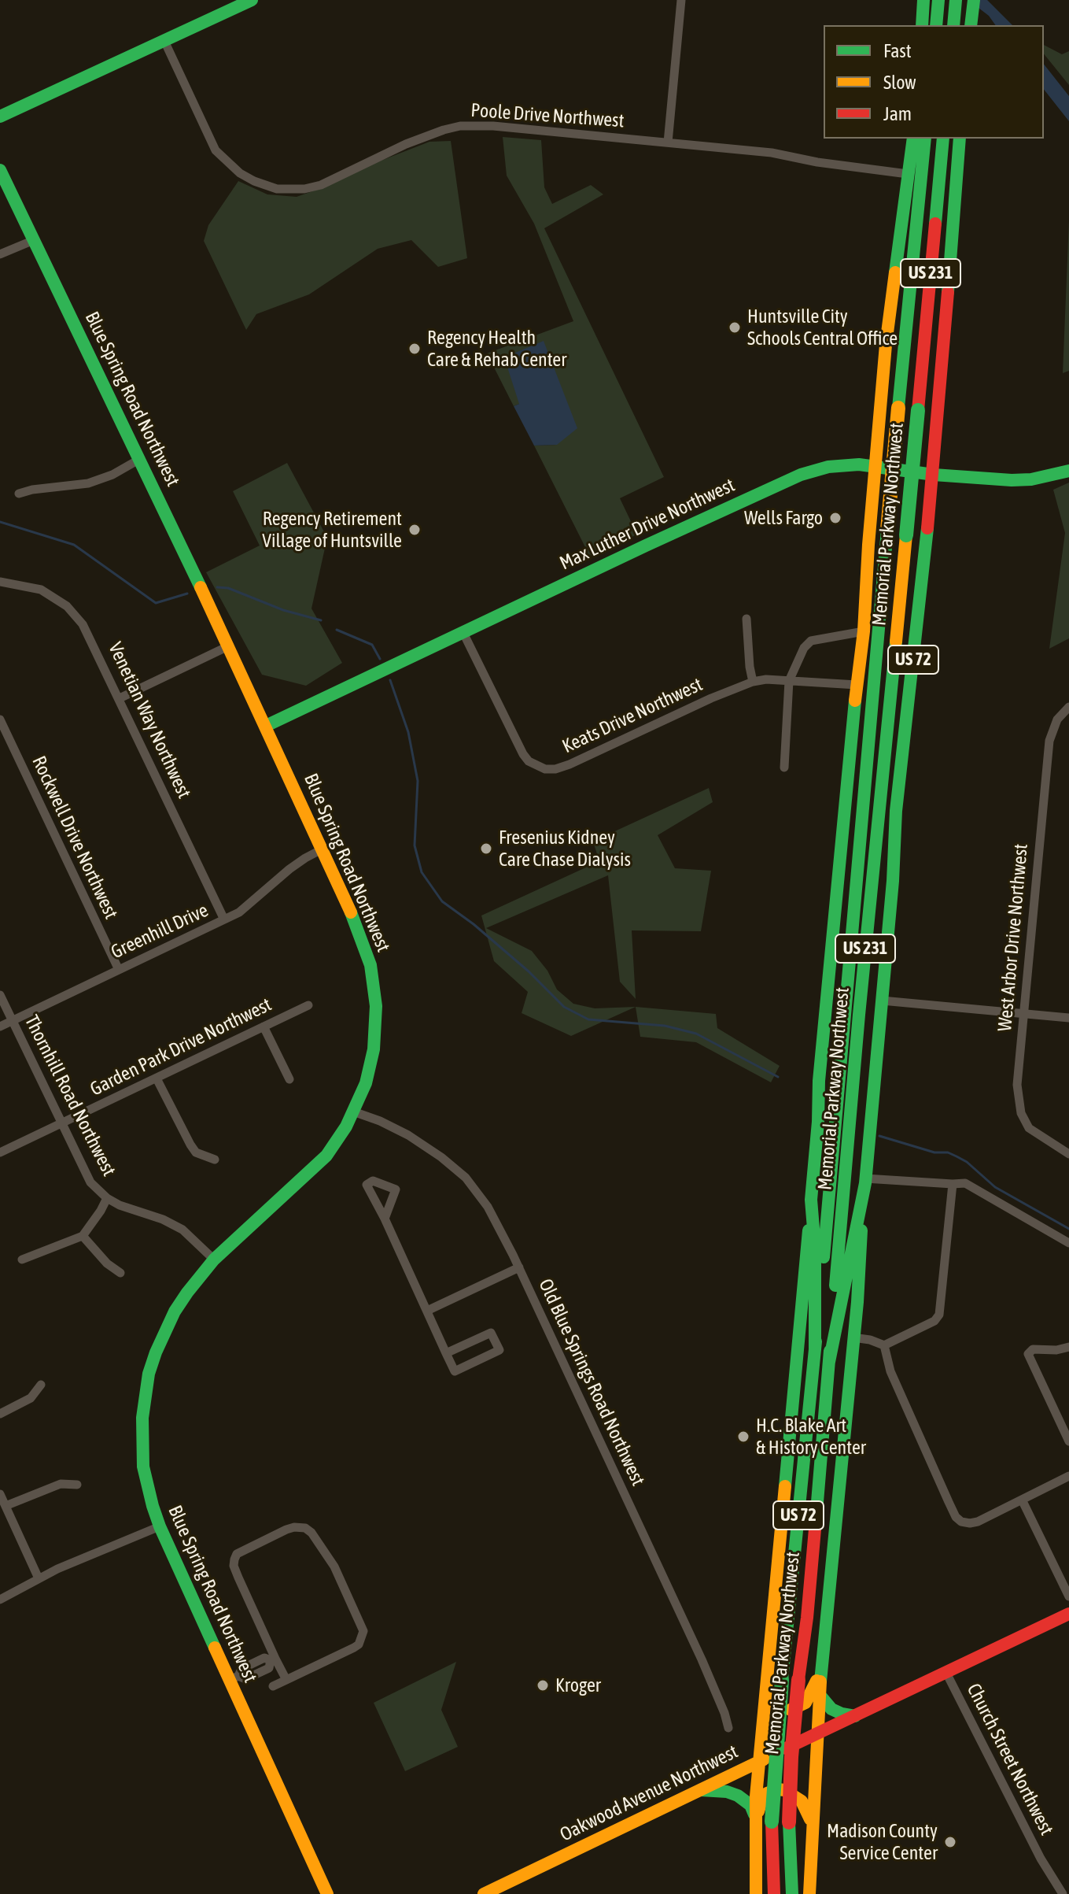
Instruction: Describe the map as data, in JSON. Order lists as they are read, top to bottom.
{
  "streets": {
    "main road": [
      "US 231",
      "Blue Spring Road Northwest",
      "Max Luther Drive Northwest",
      "Memorial Parkway Northwest",
      "US 72",
      "Oakwood Avenue Northwest"
    ],
    "street": [
      "Poole Drive Northwest",
      "Keats Drive Northwest",
      "Venetian Way Northwest",
      "Rockwell Drive Northwest",
      "Greenhill Drive",
      "West Arbor Drive Northwest",
      "Garden Park Drive Northwest",
      "Thornhill Road Northwest",
      "Old Blue Springs Road Northwest",
      "Church Street Northwest"
    ]
  },
  "crossings": [
    ["Poole Drive Northwest", "US 72"],
    ["Blue Spring Road Northwest", "Max Luther Drive Northwest"],
    ["Blue Spring Road Northwest", "Greenhill Drive"],
    ["Blue Spring Road Northwest", "Thornhill Road Northwest"],
    ["Blue Spring Road Northwest", "Old Blue Springs Road Northwest"],
    ["Max Luther Drive Northwest", "US 72"],
    ["Max Luther Drive Northwest", "Keats Drive Northwest"],
    ["Memorial Parkway Northwest", "US 72"],
    ["US 72", "Keats Drive Northwest"],
    ["Venetian Way Northwest", "Greenhill Drive"],
    ["Rockwell Drive Northwest", "Greenhill Drive"],
    ["Greenhill Drive", "Thornhill Road Northwest"],
    ["Garden Park Drive Northwest", "Thornhill Road Northwest"],
    ["Church Street Northwest", "Oakwood Avenue Northwest"]
  ],
  "places": [
    "Huntsville City Schools Central Office",
    "Regency Health Care & Rehab Center",
    "Wells Fargo",
    "Regency Retirement Village of Huntsville",
    "Fresenius Kidney Care Chase Dialysis",
    "H.C. Blake Art & History Center",
    "Kroger",
    "Madison County Service Center"
  ],
  "legend": ["Fast", "Slow", "Jam"]
}
